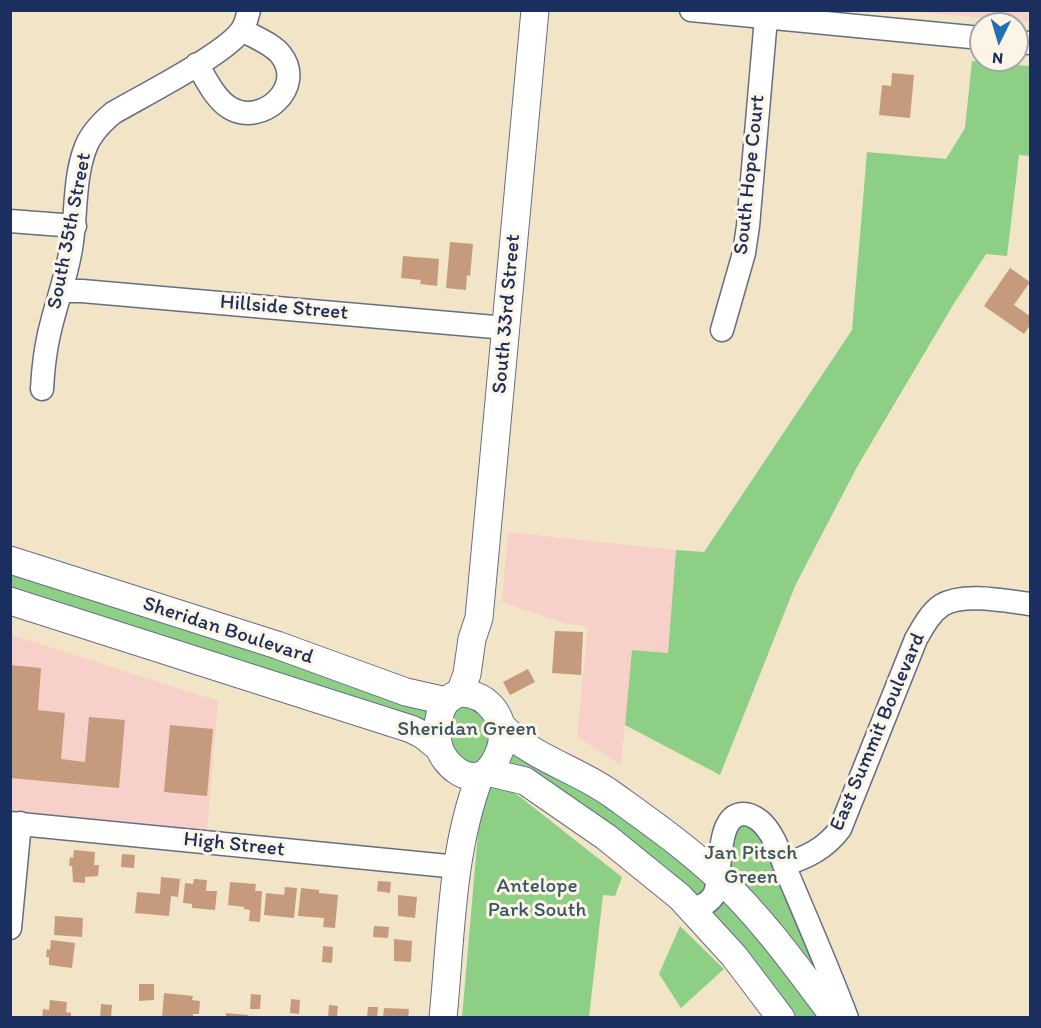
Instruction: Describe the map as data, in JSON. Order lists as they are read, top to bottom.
{
  "streets": {
    "main road": ["South 33rd Street", "Sheridan Boulevard"],
    "street": [
      "South Hope Court",
      "South 35th Street",
      "Hillside Street",
      "East Summit Boulevard",
      "High Street"
    ]
  },
  "crossings": [
    ["South 35th Street", "Hillside Street"],
    ["Hillside Street", "South 33rd Street"],
    ["South 33rd Street", "Sheridan Boulevard"]
  ],
  "parks": ["Sheridan Green", "Jan Pitsch Green", "Antelope Park South"],
  "north": "bottom"
}
